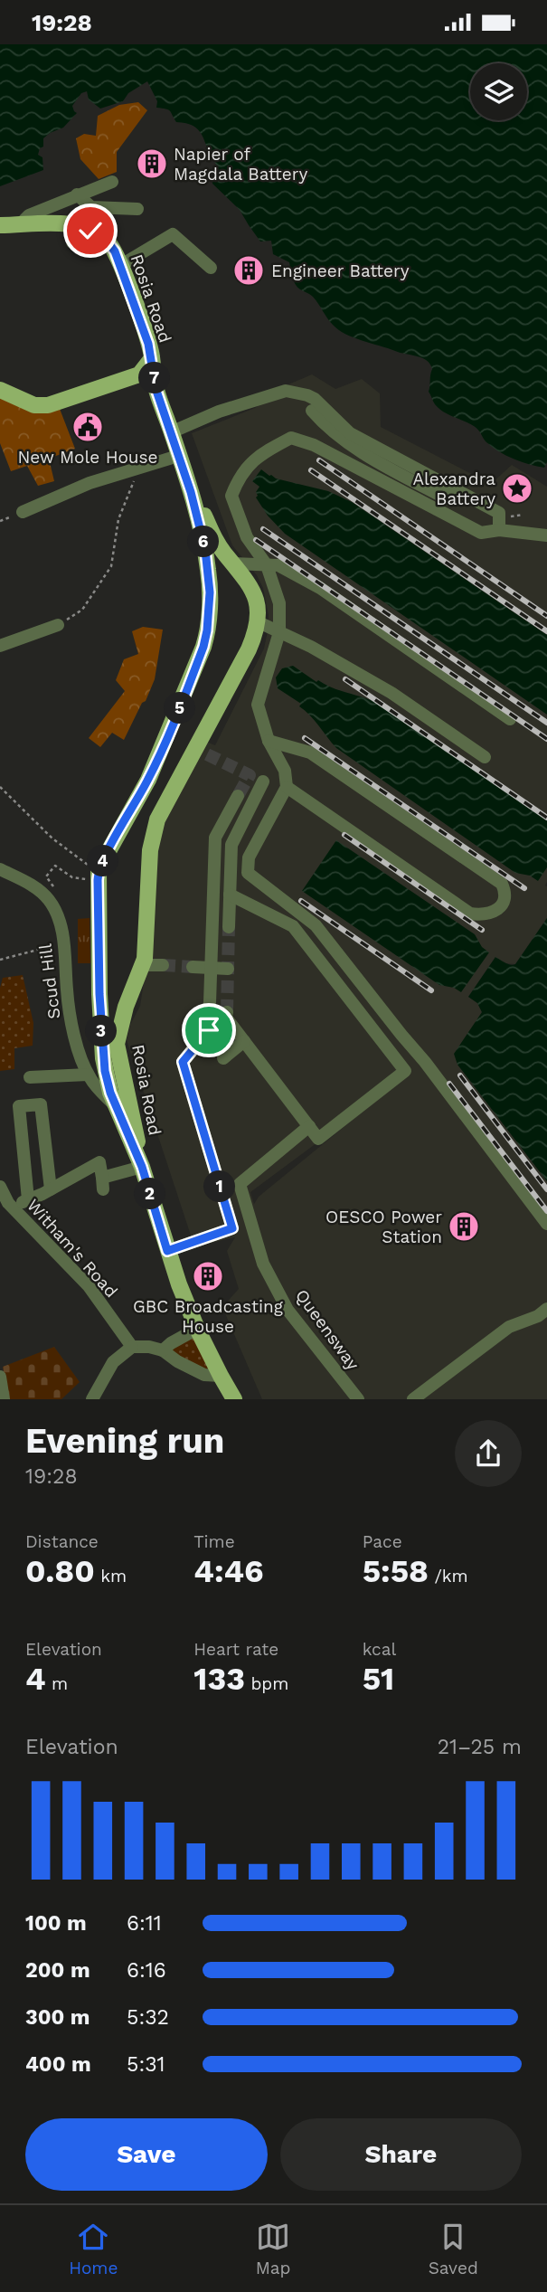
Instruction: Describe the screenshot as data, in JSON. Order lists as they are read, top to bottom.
{
  "streets": {
    "main road": ["Rosia Road"],
    "street": ["Scud Hill", "Witham's Road", "Queensway"]
  },
  "crossings": [
    ["Rosia Road", "Scud Hill"]
  ],
  "places": {
    "building": [
      "Napier of Magdala Battery",
      "Engineer Battery",
      "OESCO Power Station",
      "GBC Broadcasting House"
    ],
    "public building": ["New Mole House"],
    "place": ["Alexandra Battery"]
  },
  "page": {
    "status": "19:28",
    "pins": [
      "7",
      "6",
      "5",
      "4",
      "3",
      "1",
      "2"
    ],
    "heading": ["Evening run", "19:28"],
    "stats": [
      ["Distance", "0.80 km"],
      ["Time", "4:46"],
      ["Pace", "5:58 /km"],
      ["Elevation", "4 m"],
      ["Heart rate", "133 bpm"],
      ["kcal", "51"]
    ],
    "chart": ["Elevation", "21–25 m"],
    "list": [
      {
        "name": "100 m",
        "note": "6:11"
      },
      {
        "name": "200 m",
        "note": "6:16"
      },
      {
        "name": "300 m",
        "note": "5:32"
      },
      {
        "name": "400 m",
        "note": "5:31"
      }
    ],
    "buttons": ["Save", "Share"],
    "tabs": ["Home", "Map", "Saved"]
  }
}
